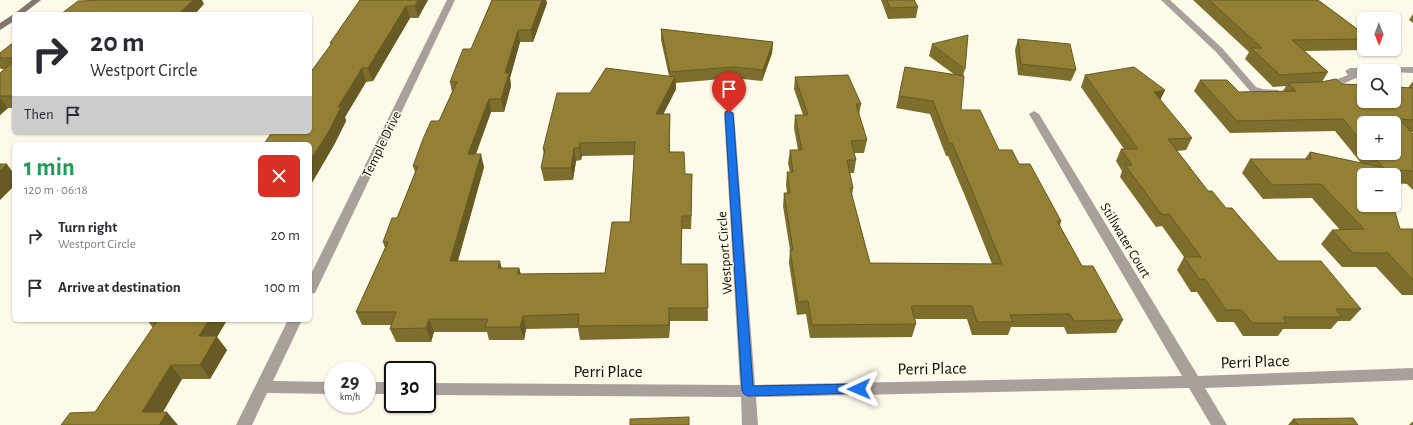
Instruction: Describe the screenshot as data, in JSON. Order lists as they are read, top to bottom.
{
  "streets": {
    "street": [
      "Temple Drive",
      "Stillwater Court",
      "Westport Circle",
      "Perri Place"
    ]
  },
  "crossings": [
    ["Stillwater Court", "Perri Place"],
    ["Westport Circle", "Perri Place"]
  ],
  "north": "bottom",
  "page": {
    "map_buttons": ["+", "−"],
    "turn": ["20 m", "Westport Circle"],
    "then": "Then",
    "heading": ["1 min", "120 m · 06:18"],
    "list": [
      {
        "name": "Turn right",
        "note": "Westport Circle",
        "value": "20 m"
      },
      {
        "name": "Arrive at destination",
        "value": "100 m"
      }
    ],
    "speed": "29 km/h",
    "limit": "30"
  }
}
